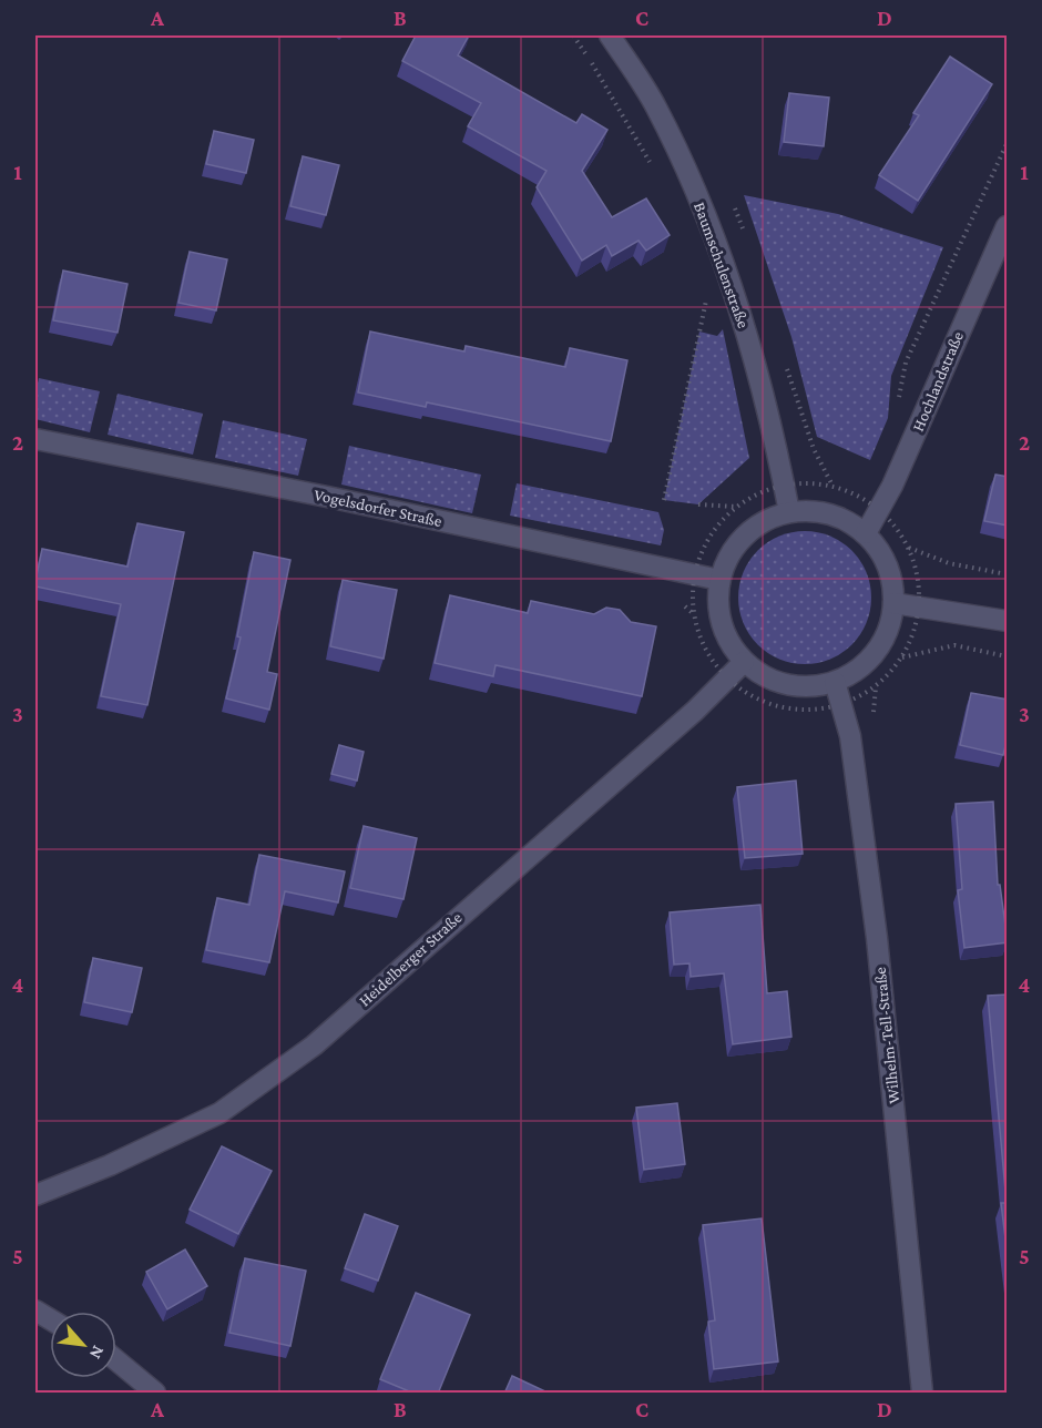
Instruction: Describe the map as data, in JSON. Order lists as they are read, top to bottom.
{
  "streets": {
    "street": [
      "Baumschulenstraße",
      "Hochlandstraße",
      "Vogelsdorfer Straße",
      "Heidelberger Straße",
      "Wilhelm-Tell-Straße"
    ]
  },
  "crossings": [
    ["Baumschulenstraße", "Hochlandstraße"],
    ["Baumschulenstraße", "Vogelsdorfer Straße"],
    ["Baumschulenstraße", "Heidelberger Straße"],
    ["Baumschulenstraße", "Wilhelm-Tell-Straße"],
    ["Hochlandstraße", "Vogelsdorfer Straße"],
    ["Hochlandstraße", "Heidelberger Straße"],
    ["Hochlandstraße", "Wilhelm-Tell-Straße"],
    ["Vogelsdorfer Straße", "Heidelberger Straße"],
    ["Vogelsdorfer Straße", "Wilhelm-Tell-Straße"],
    ["Heidelberger Straße", "Wilhelm-Tell-Straße"]
  ],
  "north": "bottom right",
  "grid": {
    "columns": [
      "A",
      "B",
      "C",
      "D"
    ],
    "rows": [
      "1",
      "2",
      "3",
      "4",
      "5"
    ]
  }
}
